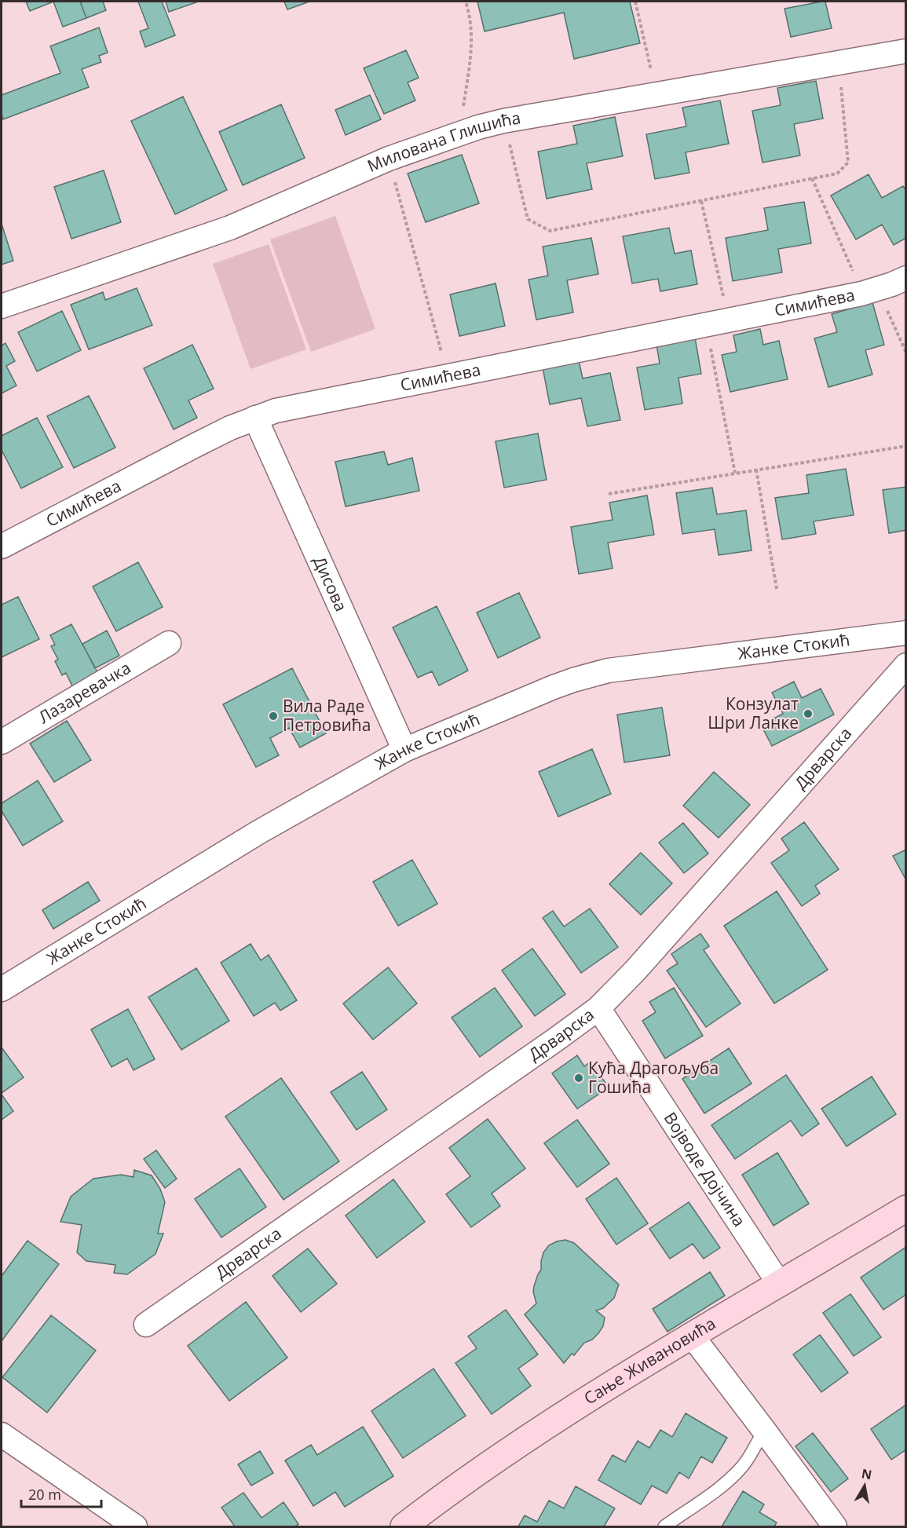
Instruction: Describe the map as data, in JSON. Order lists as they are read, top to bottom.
{
  "streets": {
    "street": [
      "Милована Глишића",
      "Симићева",
      "Дисова",
      "Жанке Стокић",
      "Лазаревачка",
      "Дрварска",
      "Војводе Дојчина",
      "Сање Живановића"
    ]
  },
  "crossings": [
    ["Симићева", "Дисова"],
    ["Дисова", "Жанке Стокић"],
    ["Дрварска", "Војводе Дојчина"],
    ["Војводе Дојчина", "Сање Живановића"]
  ],
  "places": ["Конзулат Шри Ланке", "Вила Раде Петровића", "Кућа Драгољуба Гошића"],
  "scale_bar": "20 m",
  "north": "top"
}
